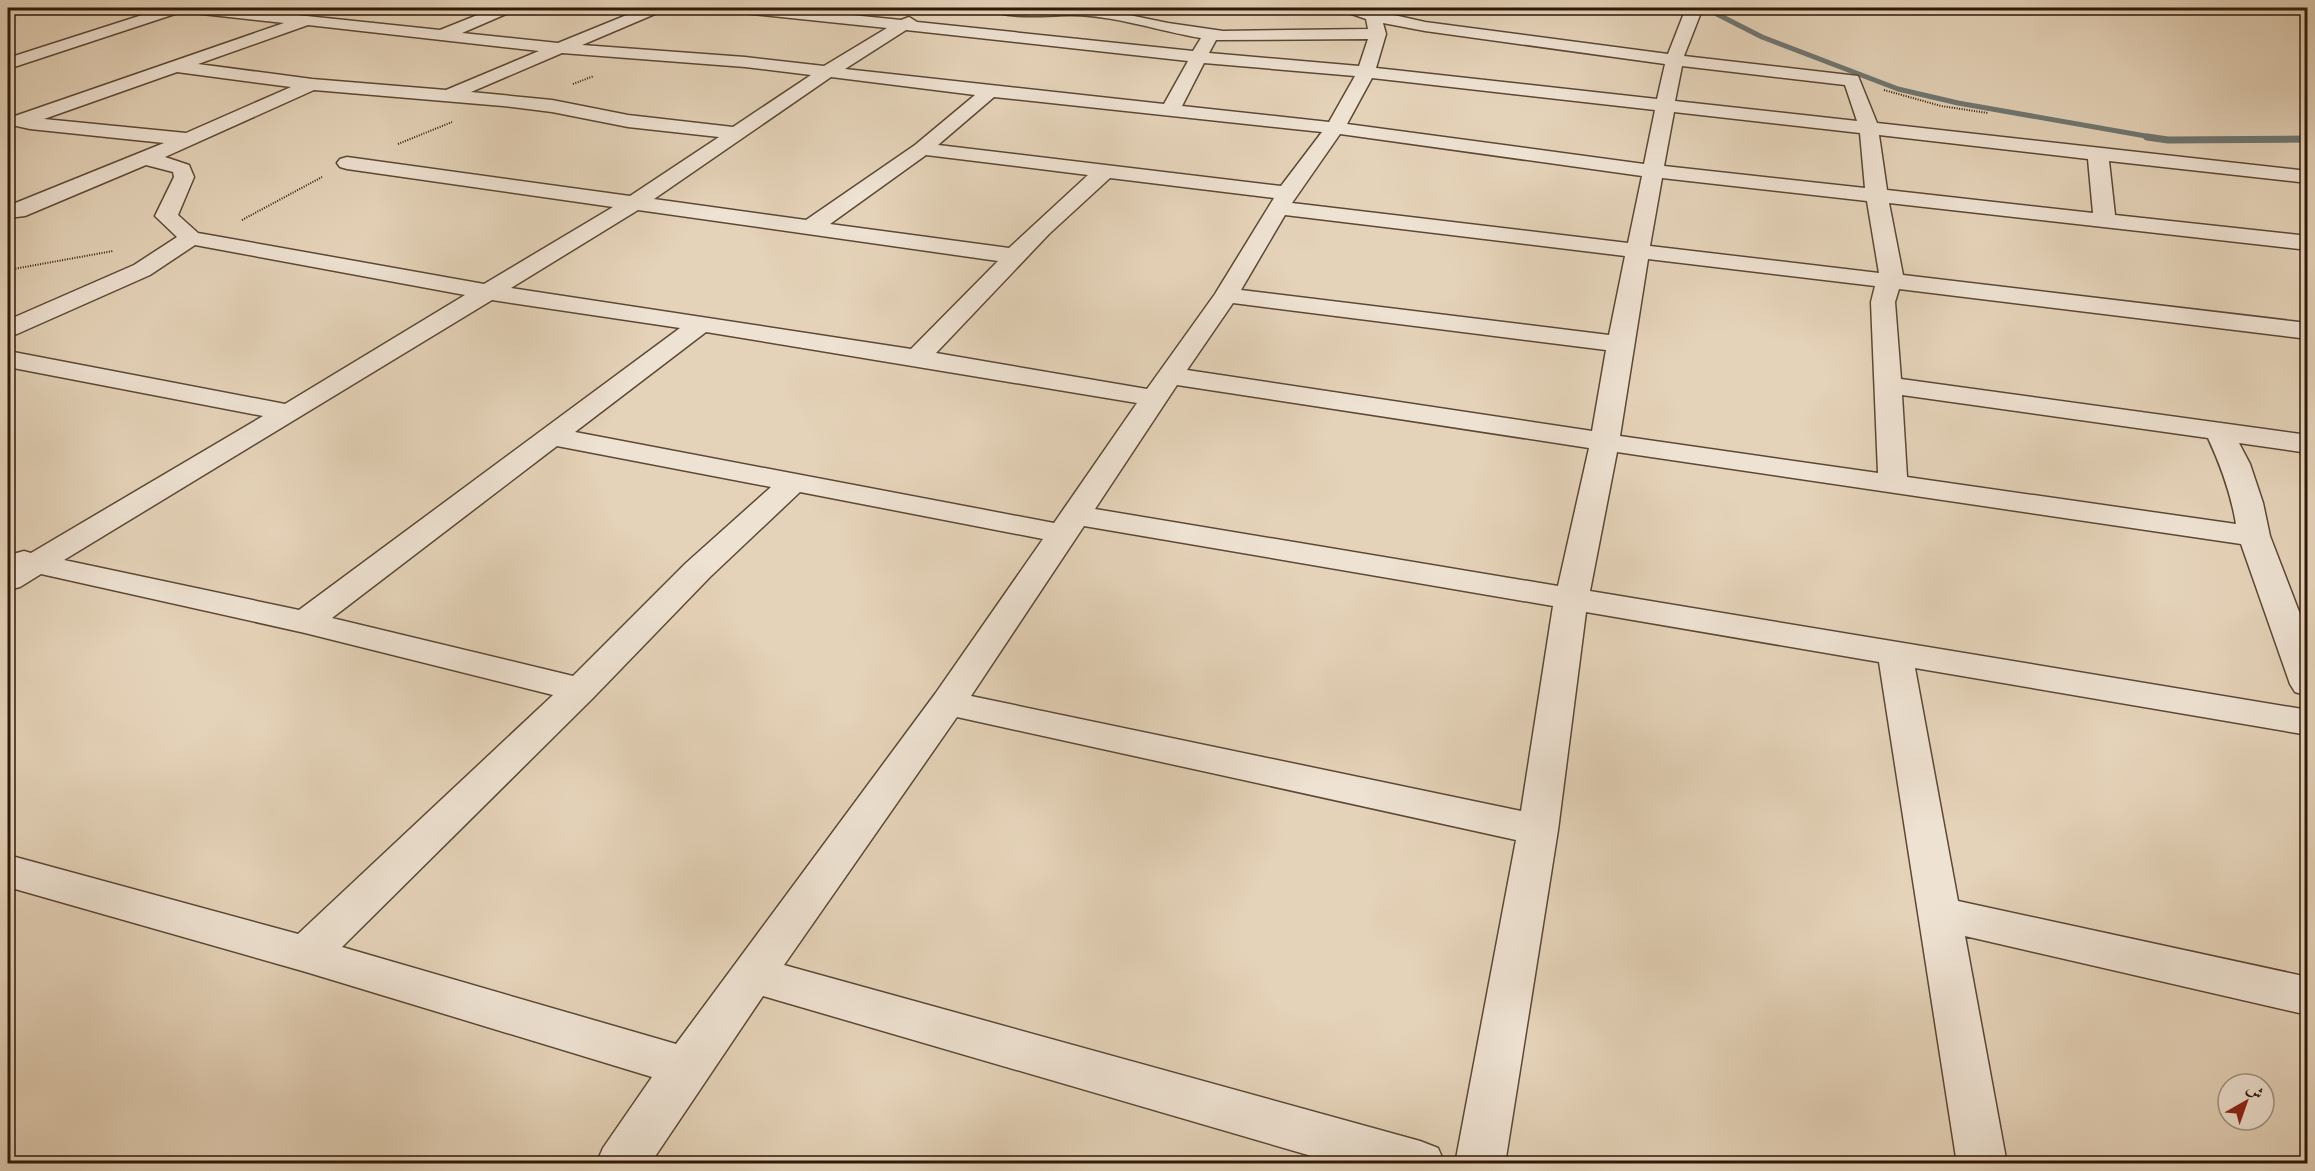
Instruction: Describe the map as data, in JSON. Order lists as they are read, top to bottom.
{
  "north": "top right"
}
